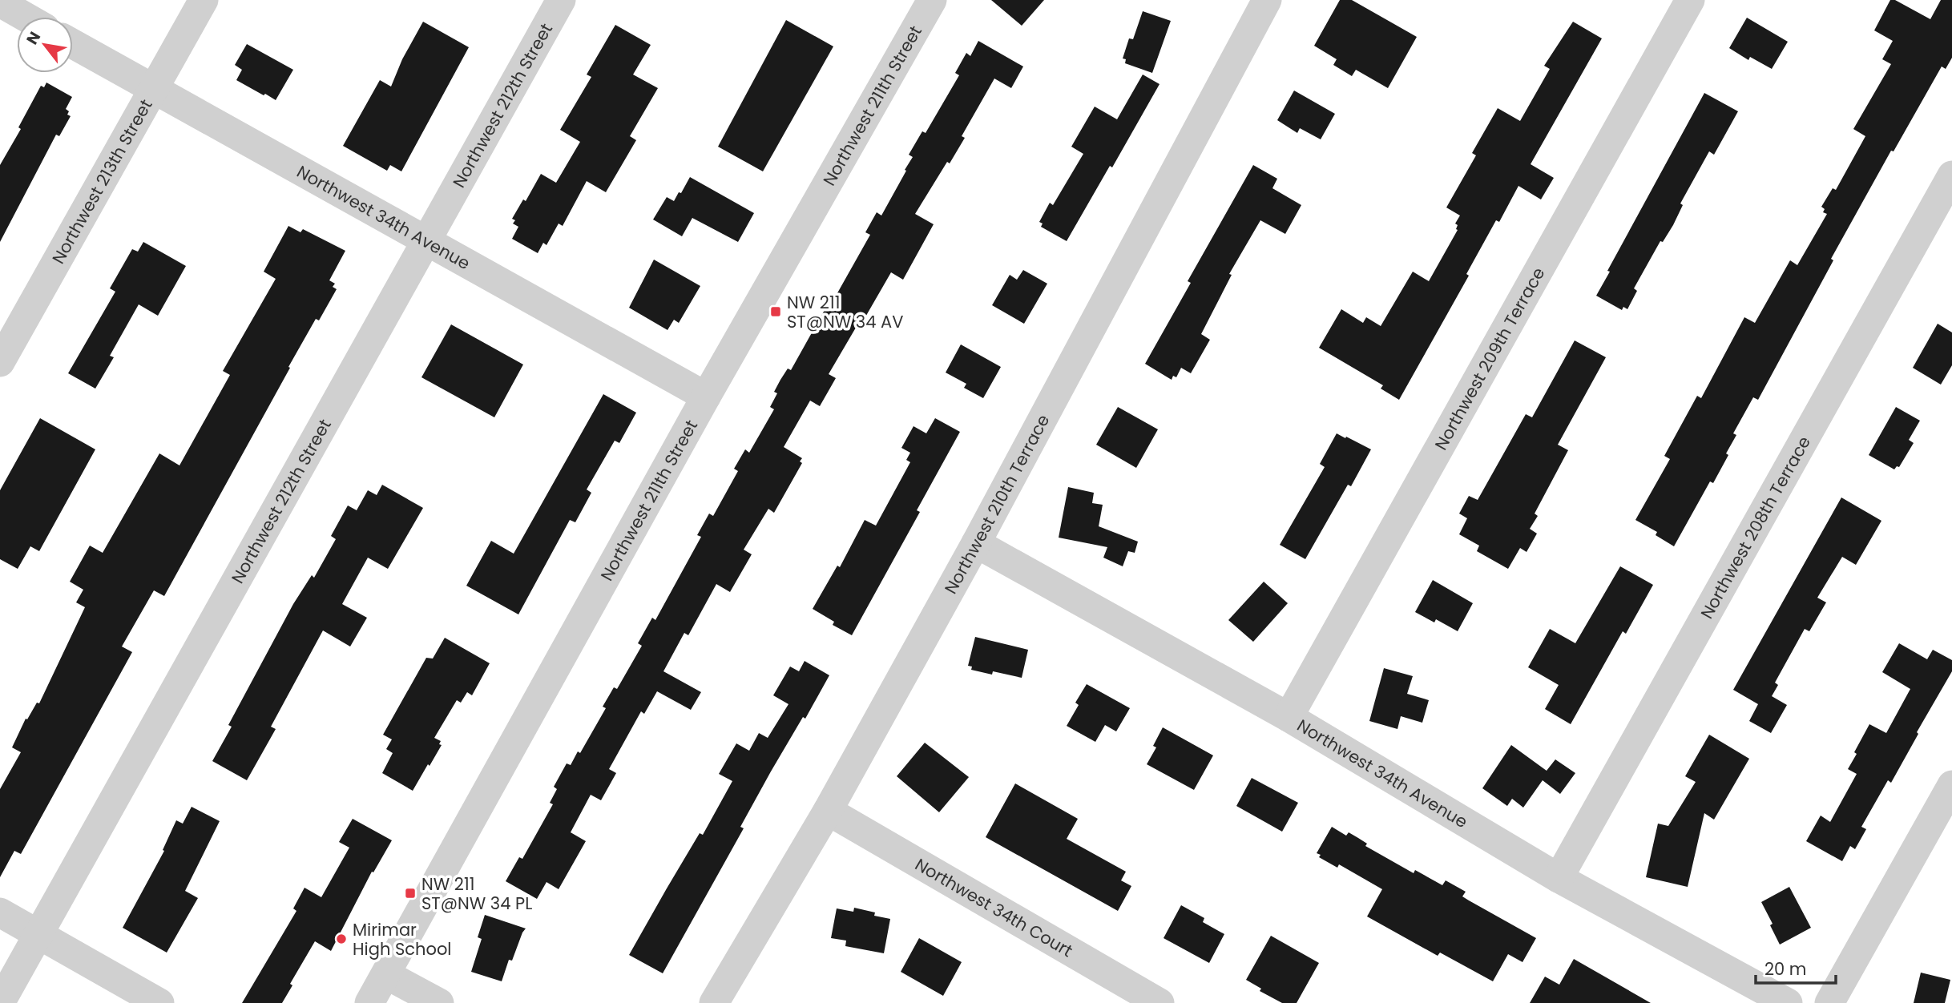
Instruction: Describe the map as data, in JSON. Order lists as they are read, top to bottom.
{
  "streets": {
    "street": [
      "Northwest 212th Street",
      "Northwest 211th Street",
      "Northwest 213th Street",
      "Northwest 34th Avenue",
      "Northwest 209th Terrace",
      "Northwest 210th Terrace",
      "Northwest 208th Terrace",
      "Northwest 34th Court"
    ]
  },
  "crossings": [
    ["Northwest 212th Street", "Northwest 34th Avenue"],
    ["Northwest 211th Street", "Northwest 34th Avenue"],
    ["Northwest 213th Street", "Northwest 34th Avenue"],
    ["Northwest 34th Avenue", "Northwest 209th Terrace"],
    ["Northwest 34th Avenue", "Northwest 210th Terrace"],
    ["Northwest 34th Avenue", "Northwest 208th Terrace"],
    ["Northwest 210th Terrace", "Northwest 34th Court"]
  ],
  "places": {
    "transit": ["NW 211 ST@NW 34 AV", "NW 211 ST@NW 34 PL"],
    "other": ["Mirimar High School"]
  },
  "scale_bar": "20 m",
  "north": "top left"
}
